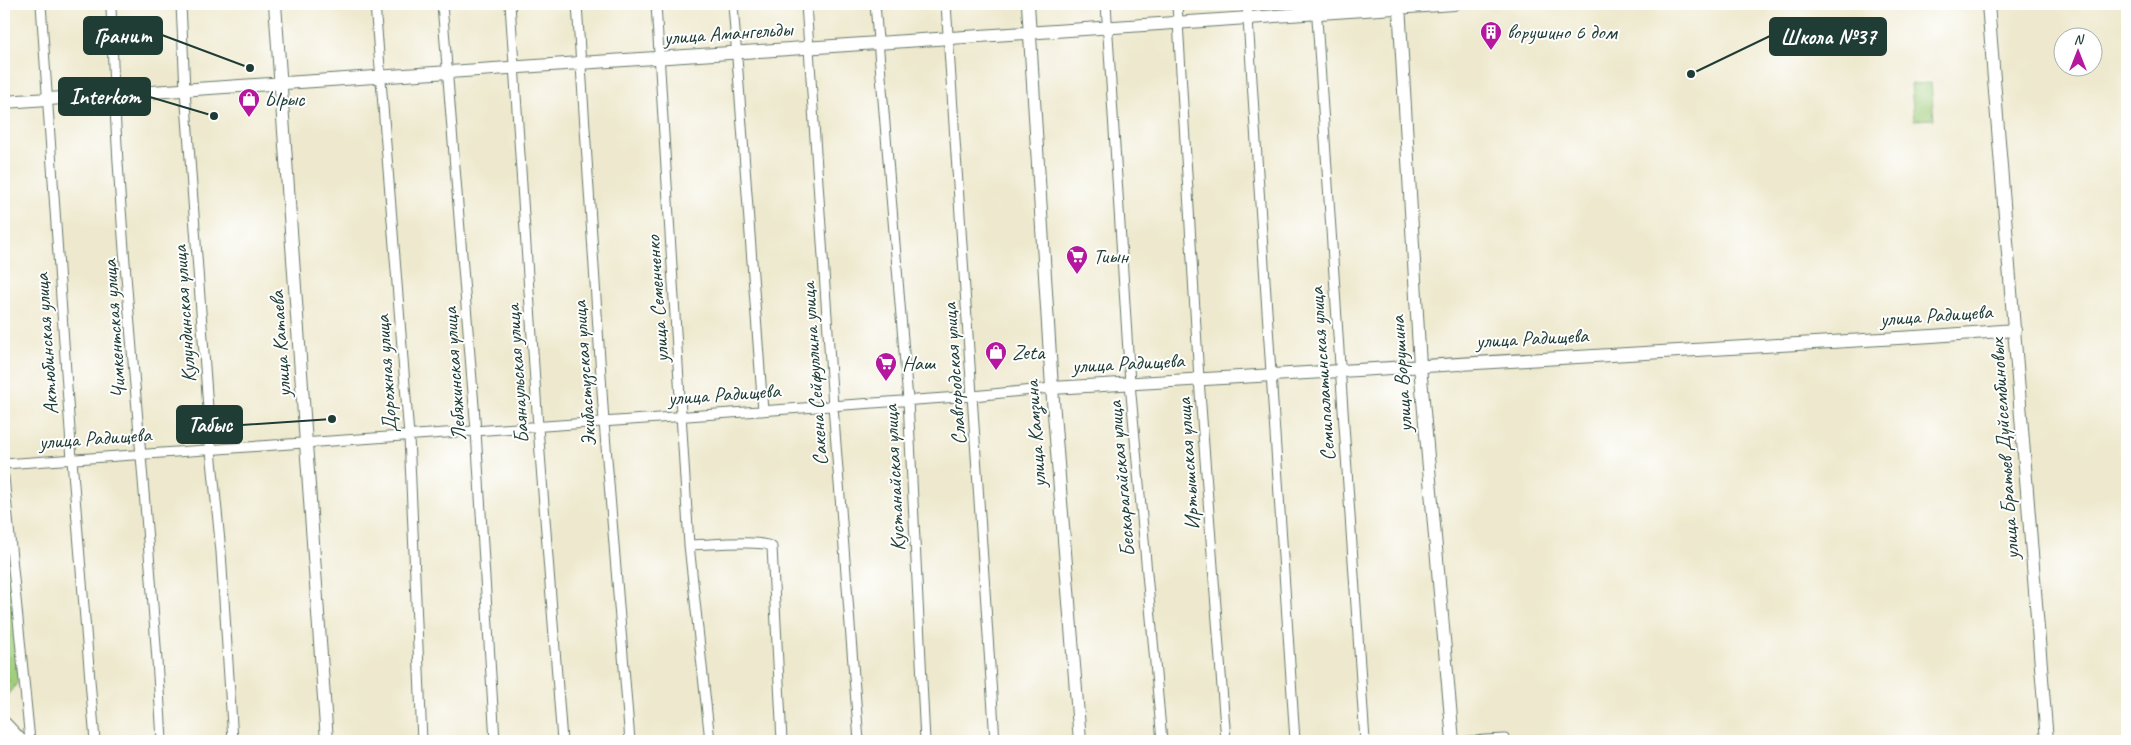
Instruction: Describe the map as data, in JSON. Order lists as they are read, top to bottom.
{
  "streets": {
    "street": [
      "улица Амангельды",
      "улица Семенченко",
      "Кулундинская улица",
      "улица Радищева",
      "Чимкентская улица",
      "Актюбинская улица",
      "улица Катаева",
      "Дорожная улица",
      "Лебяжинская улица",
      "Баянаульская улица",
      "Экибастузская улица",
      "Сакена Сейфуллина улица",
      "Славгородская улица",
      "Семипалатинская улица",
      "улица Ворушина",
      "улица Камзина",
      "улица Братьев Дуйсембиновых",
      "Иртышская улица",
      "Кустанайская улица",
      "Бескарагайская улица"
    ]
  },
  "crossings": [
    ["улица Амангельды", "улица Семенченко"],
    ["улица Амангельды", "Кулундинская улица"],
    ["улица Амангельды", "Чимкентская улица"],
    ["улица Амангельды", "Актюбинская улица"],
    ["улица Амангельды", "улица Катаева"],
    ["улица Амангельды", "Дорожная улица"],
    ["улица Амангельды", "Лебяжинская улица"],
    ["улица Амангельды", "Баянаульская улица"],
    ["улица Амангельды", "Экибастузская улица"],
    ["улица Амангельды", "Сакена Сейфуллина улица"],
    ["улица Амангельды", "Славгородская улица"],
    ["улица Амангельды", "Семипалатинская улица"],
    ["улица Амангельды", "улица Ворушина"],
    ["улица Амангельды", "улица Камзина"],
    ["улица Амангельды", "Иртышская улица"],
    ["улица Амангельды", "Кустанайская улица"],
    ["улица Амангельды", "Бескарагайская улица"],
    ["улица Семенченко", "улица Радищева"],
    ["Кулундинская улица", "улица Радищева"],
    ["улица Радищева", "Чимкентская улица"],
    ["улица Радищева", "Актюбинская улица"],
    ["улица Радищева", "улица Катаева"],
    ["улица Радищева", "Дорожная улица"],
    ["улица Радищева", "Лебяжинская улица"],
    ["улица Радищева", "Баянаульская улица"],
    ["улица Радищева", "Экибастузская улица"],
    ["улица Радищева", "Сакена Сейфуллина улица"],
    ["улица Радищева", "Славгородская улица"],
    ["улица Радищева", "Семипалатинская улица"],
    ["улица Радищева", "улица Ворушина"],
    ["улица Радищева", "улица Камзина"],
    ["улица Радищева", "улица Братьев Дуйсембиновых"],
    ["улица Радищева", "Иртышская улица"],
    ["улица Радищева", "Кустанайская улица"],
    ["улица Радищева", "Бескарагайская улица"]
  ],
  "places": {
    "building": ["ворушино 6 дом"],
    "other": [
      "Гранит",
      "Школа №37",
      "Interkom",
      "Табыс"
    ],
    "shop": ["Ырыс", "Zeta"],
    "supermarket": ["Тиын", "Наш"]
  },
  "north": "top"
}
